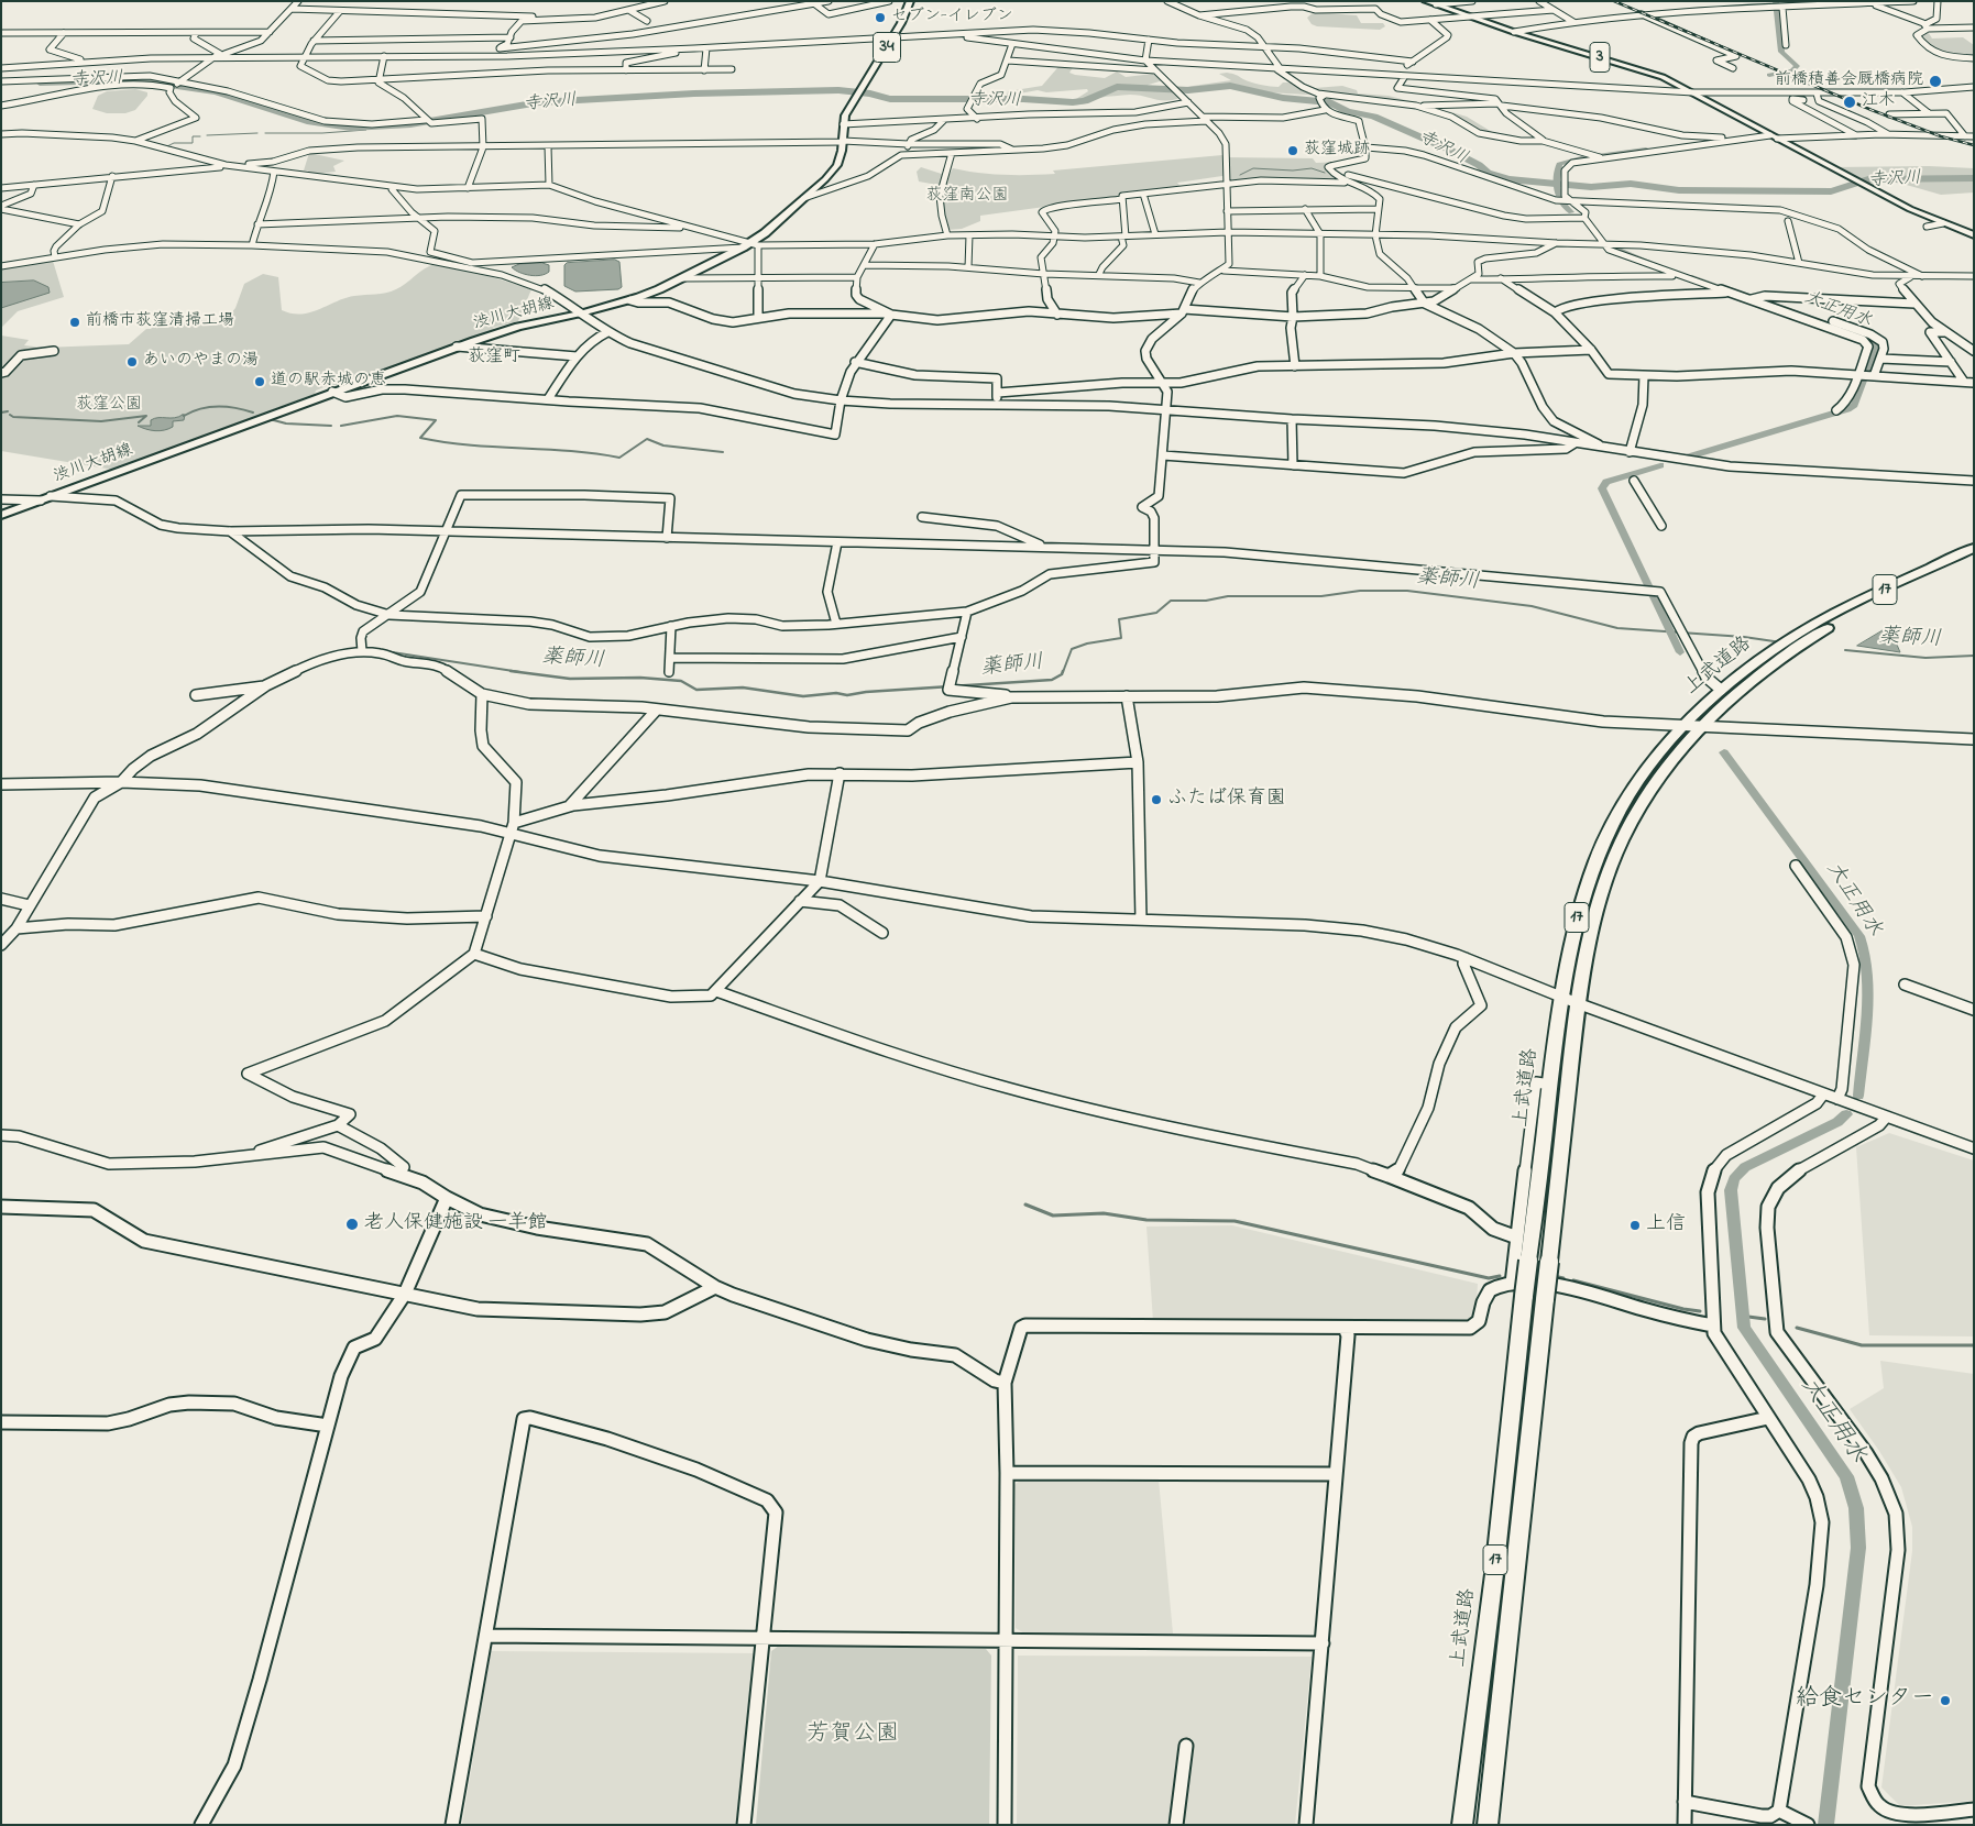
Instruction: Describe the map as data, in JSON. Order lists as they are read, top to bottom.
{
  "streets": {
    "highway": ["17", "上武道路"],
    "main road": ["34", "3", "渋川大胡線"]
  },
  "districts": ["荻窪町"],
  "water": ["寺沢川", "大正用水", "薬師川"],
  "parks": ["荻窪南公園", "荻窪公園", "芳賀公園"],
  "places": [
    "セブン-イレブン",
    "前橋積善会厩橋病院",
    "江木",
    "荻窪城跡",
    "前橋市荻窪清掃工場",
    "あいのやまの湯",
    "道の駅赤城の恵",
    "ふたば保育園",
    "老人保健施設 一羊館",
    "上信",
    "給食センター"
  ]
}
